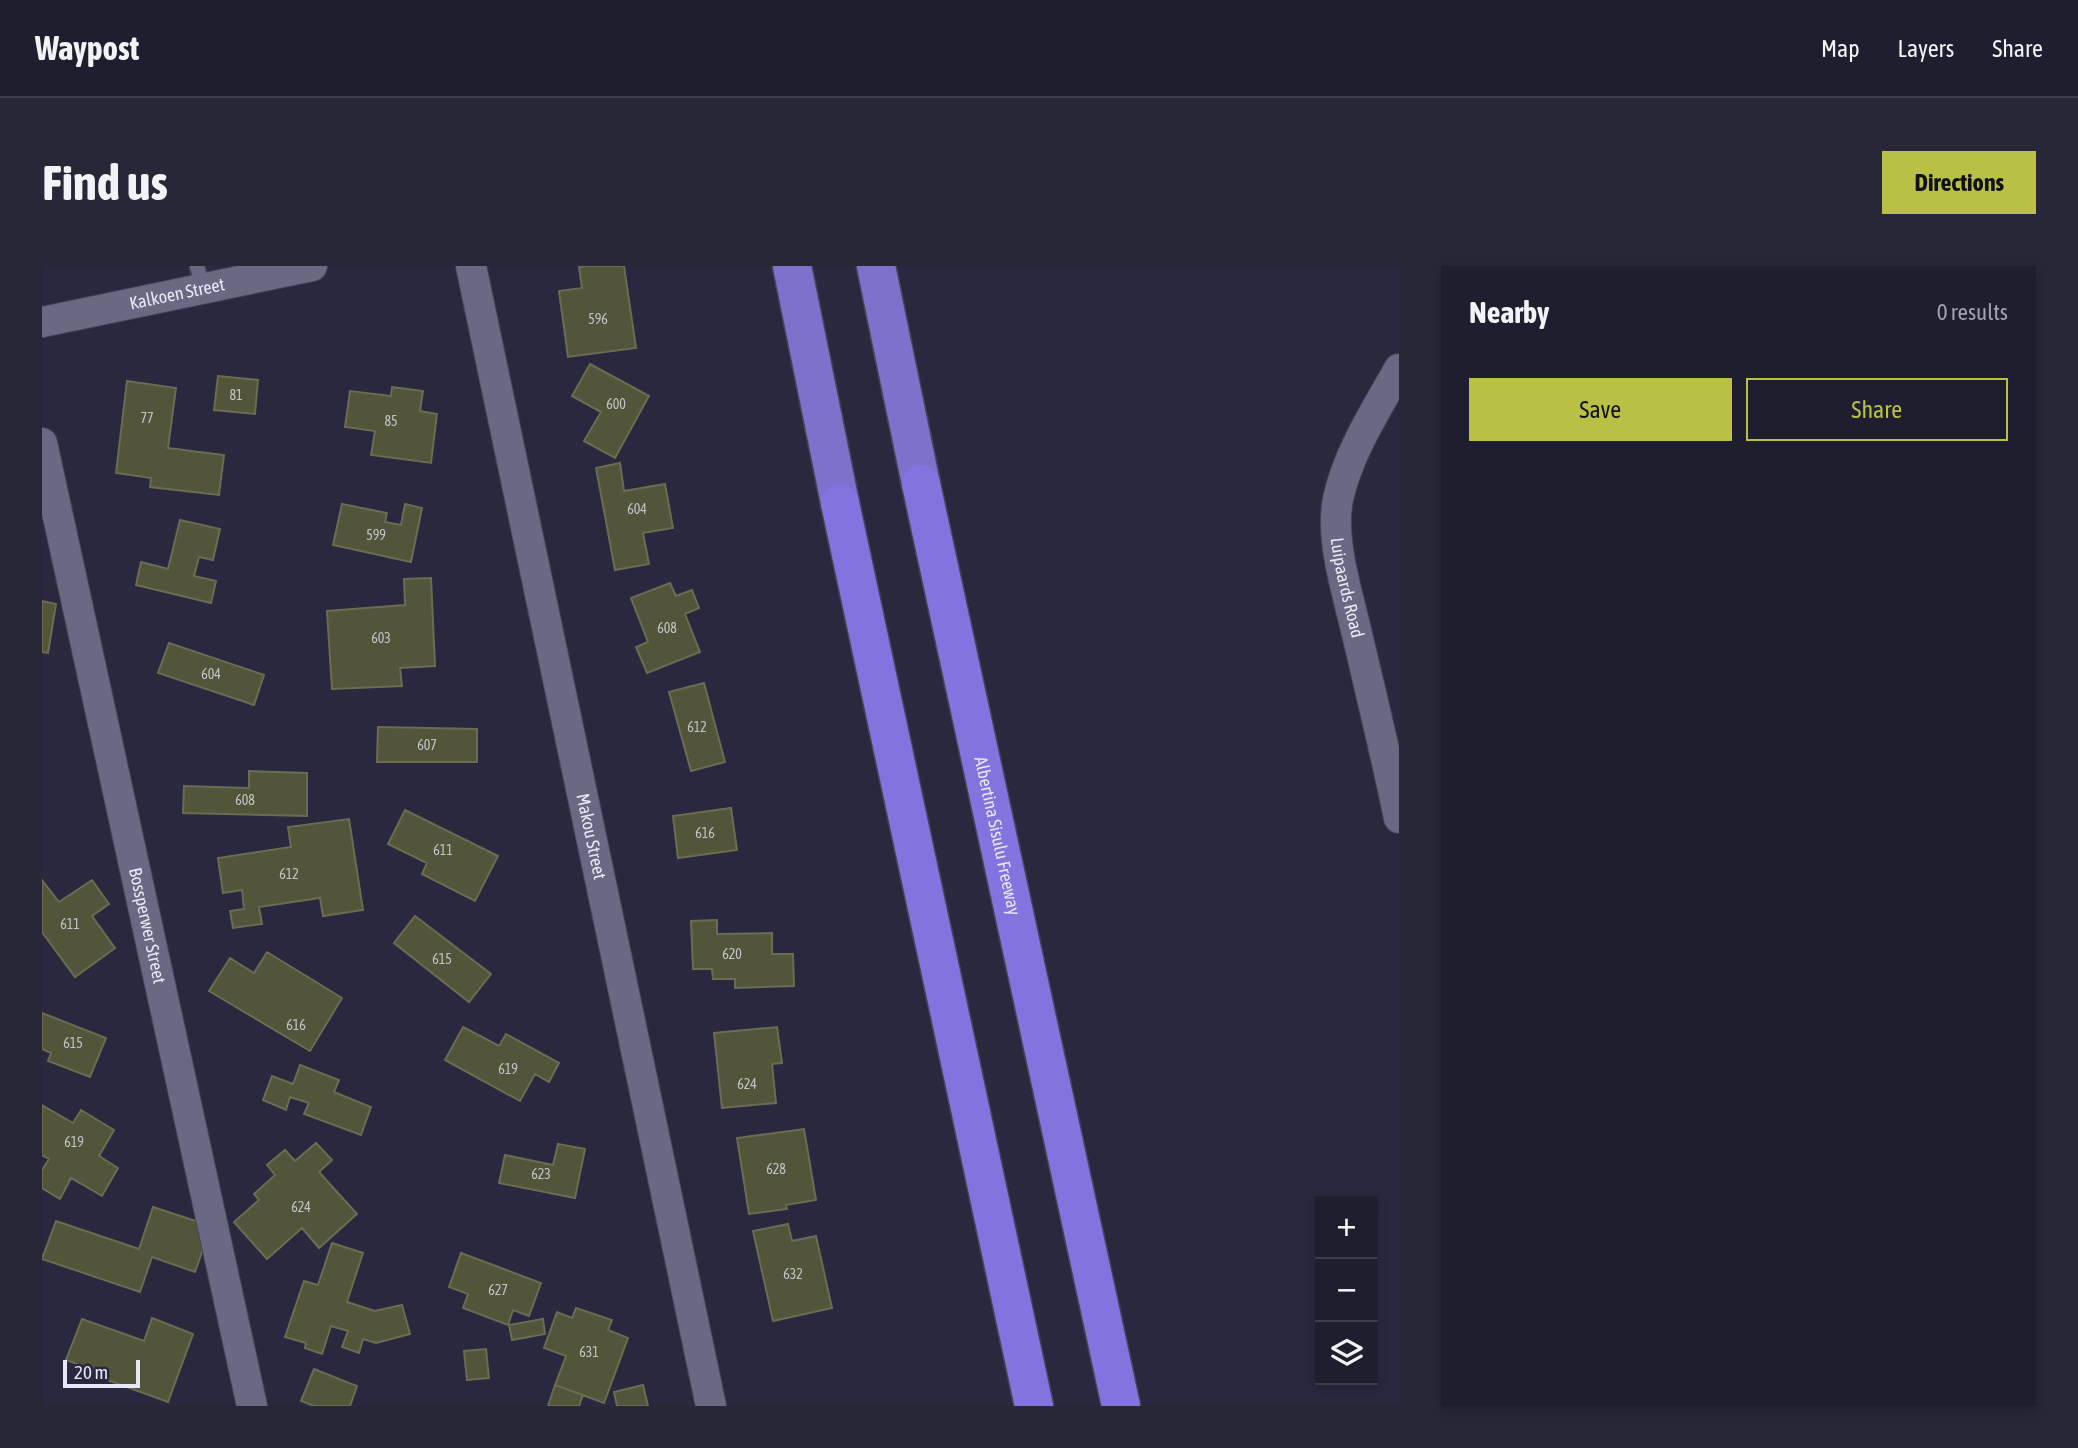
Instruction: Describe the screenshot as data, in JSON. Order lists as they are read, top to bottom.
{
  "streets": {
    "highway": ["Albertina Sisulu Freeway"],
    "street": [
      "Kalkoen Street",
      "Luipaards Road",
      "Makou Street",
      "Bossperwer Street"
    ]
  },
  "house_numbers": [
    "596",
    "81",
    "600",
    "77",
    "85",
    "604",
    "599",
    "608",
    "603",
    "604",
    "612",
    "607",
    "608",
    "616",
    "611",
    "612",
    "611",
    "620",
    "615",
    "616",
    "615",
    "619",
    "624",
    "619",
    "628",
    "623",
    "624",
    "632",
    "627",
    "631"
  ],
  "scale_bar": "20 m",
  "page": {
    "header": "Waypost",
    "nav": ["Map", "Layers", "Share"],
    "buttons": [
      "Directions",
      ["Save", "Share"]
    ],
    "title": "Find us",
    "heading": ["Nearby", "0 results"],
    "map_buttons": ["+", "−"],
    "scale": "20 m"
  }
}
